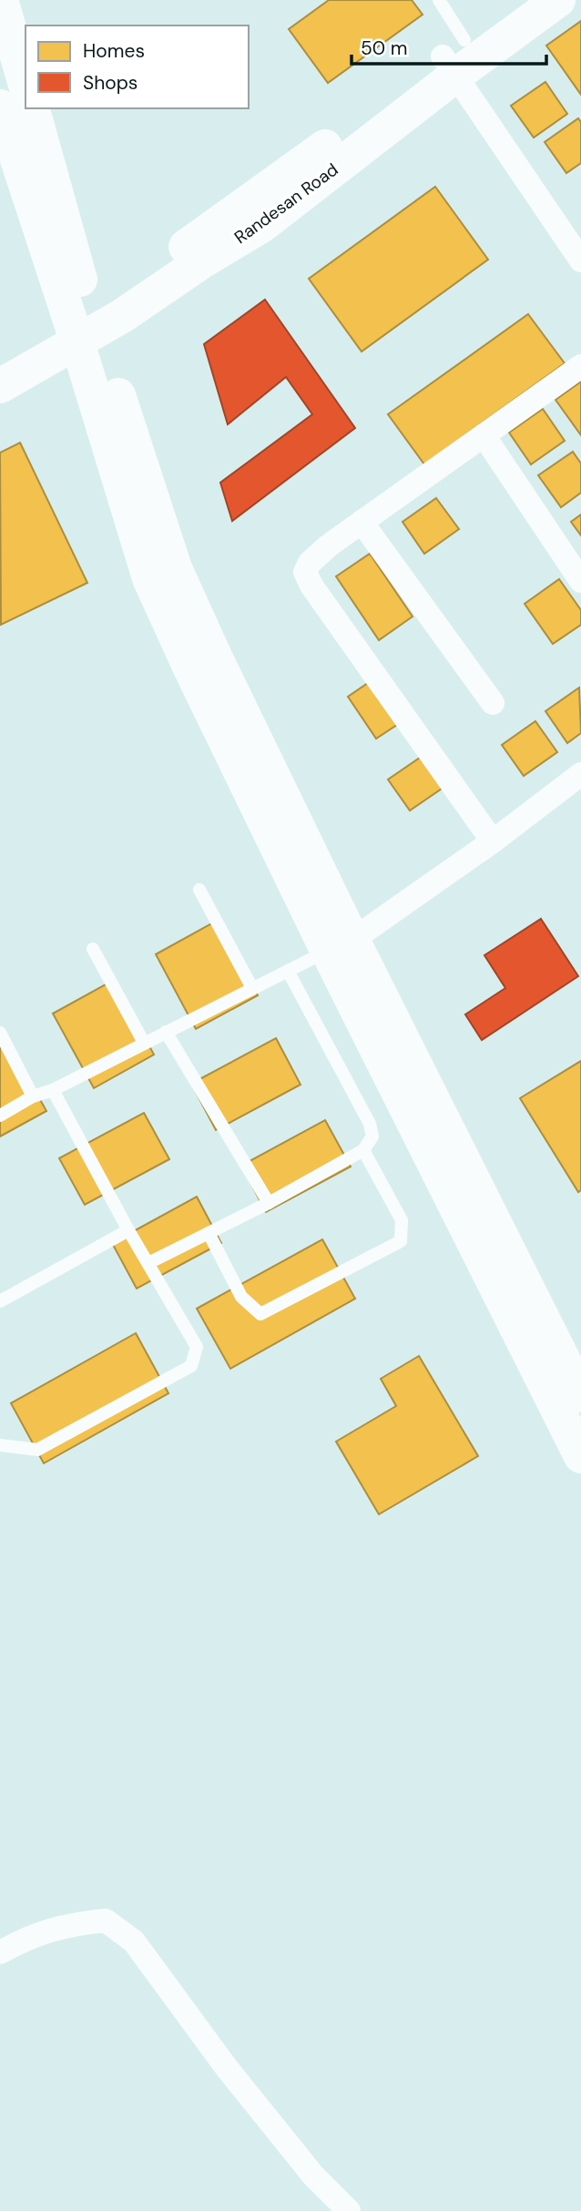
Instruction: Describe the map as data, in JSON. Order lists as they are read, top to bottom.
{
  "streets": {
    "street": ["Randesan Road"]
  },
  "legend": ["Homes", "Shops"],
  "scale_bar": "50 m"
}
